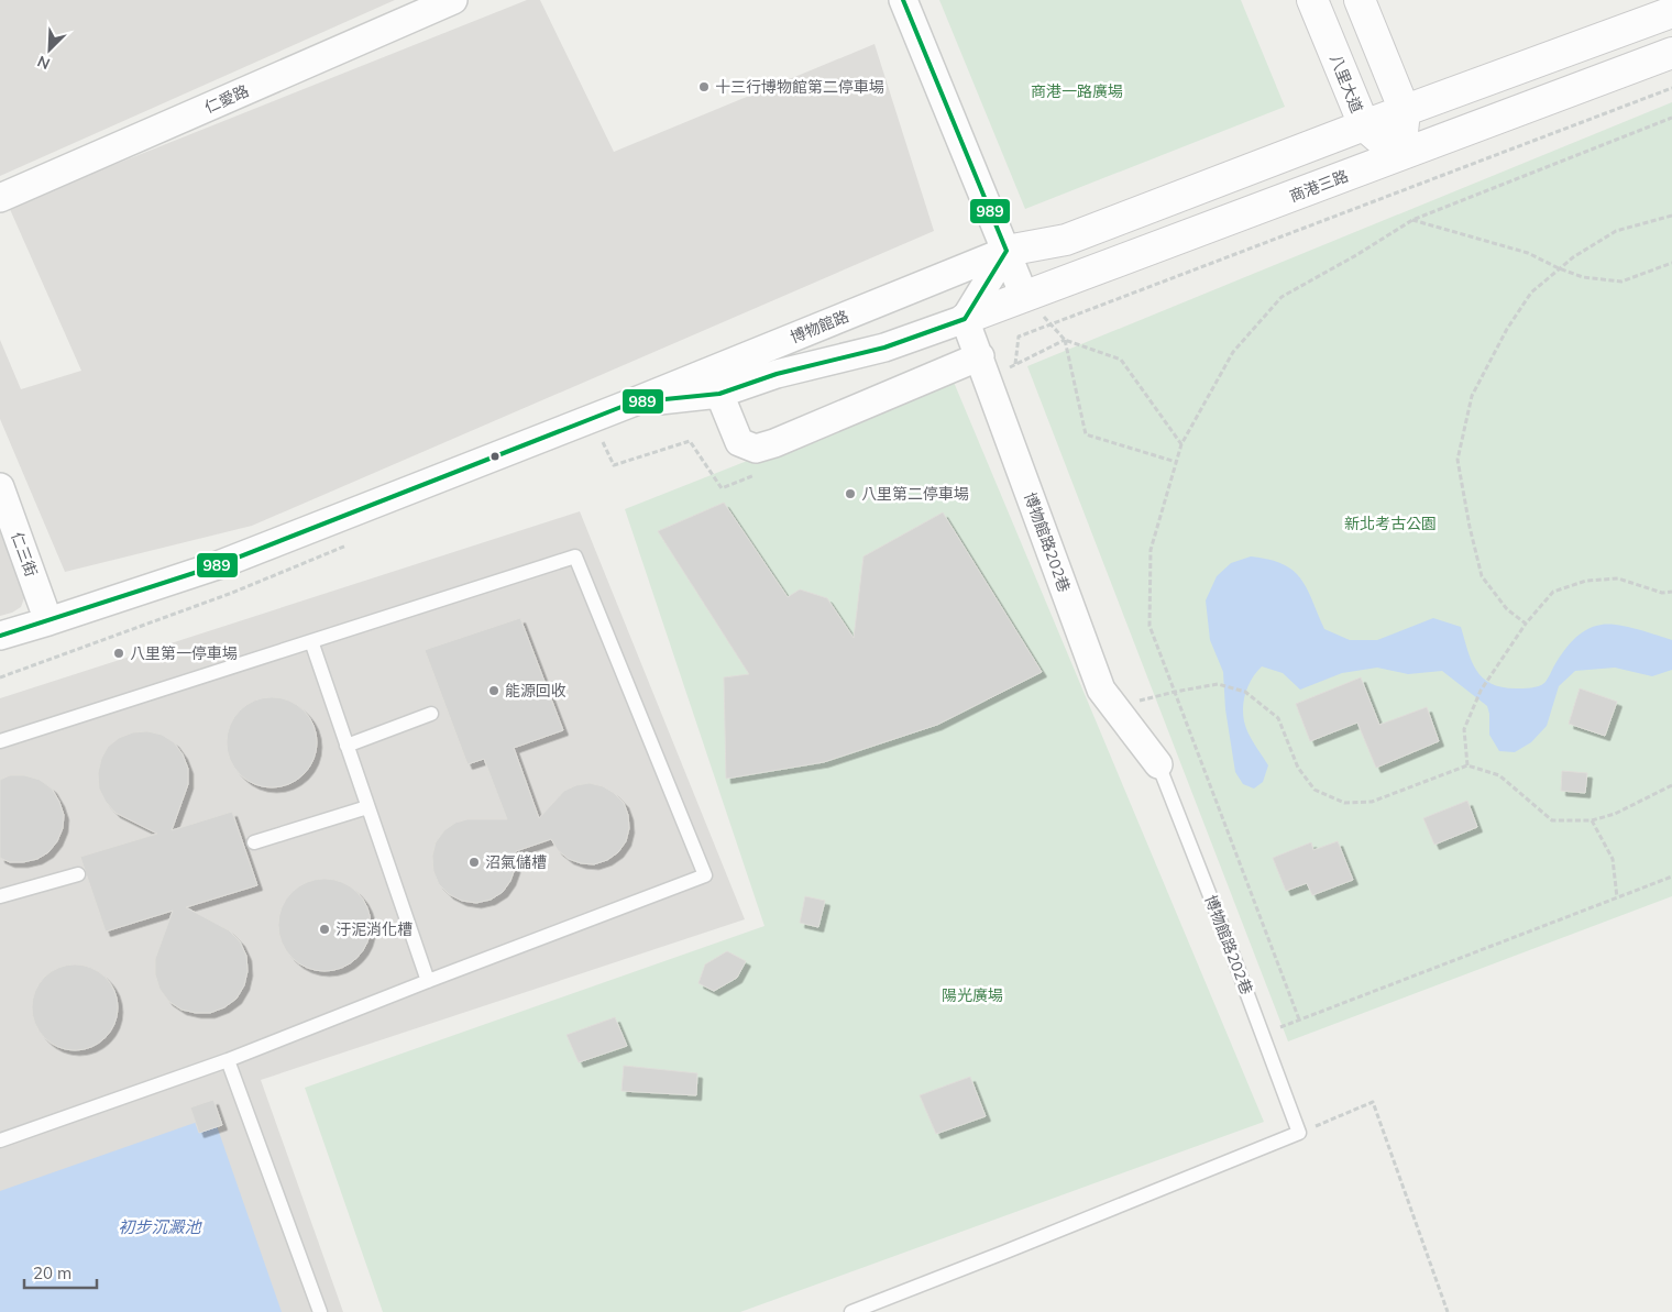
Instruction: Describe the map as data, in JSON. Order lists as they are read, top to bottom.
{
  "streets": {
    "street": [
      "八里大道",
      "仁愛路",
      "商港三路",
      "博物館路",
      "博物館路202巷",
      "仁三街"
    ]
  },
  "crossings": [
    ["八里大道", "商港三路"],
    ["商港三路", "博物館路"],
    ["商港三路", "博物館路202巷"],
    ["博物館路", "博物館路202巷"],
    ["博物館路", "仁三街"]
  ],
  "water": ["初步沉澱池"],
  "parks": ["商港一路廣場", "新北考古公園", "陽光廣場"],
  "places": [
    "十三行博物館第二停車場",
    "八里第二停車場",
    "八里第一停車場",
    "能源回收",
    "沼氣儲槽",
    "汙泥消化槽"
  ],
  "lines": ["transit line 989"],
  "scale_bar": "20 m",
  "north": "bottom left"
}
